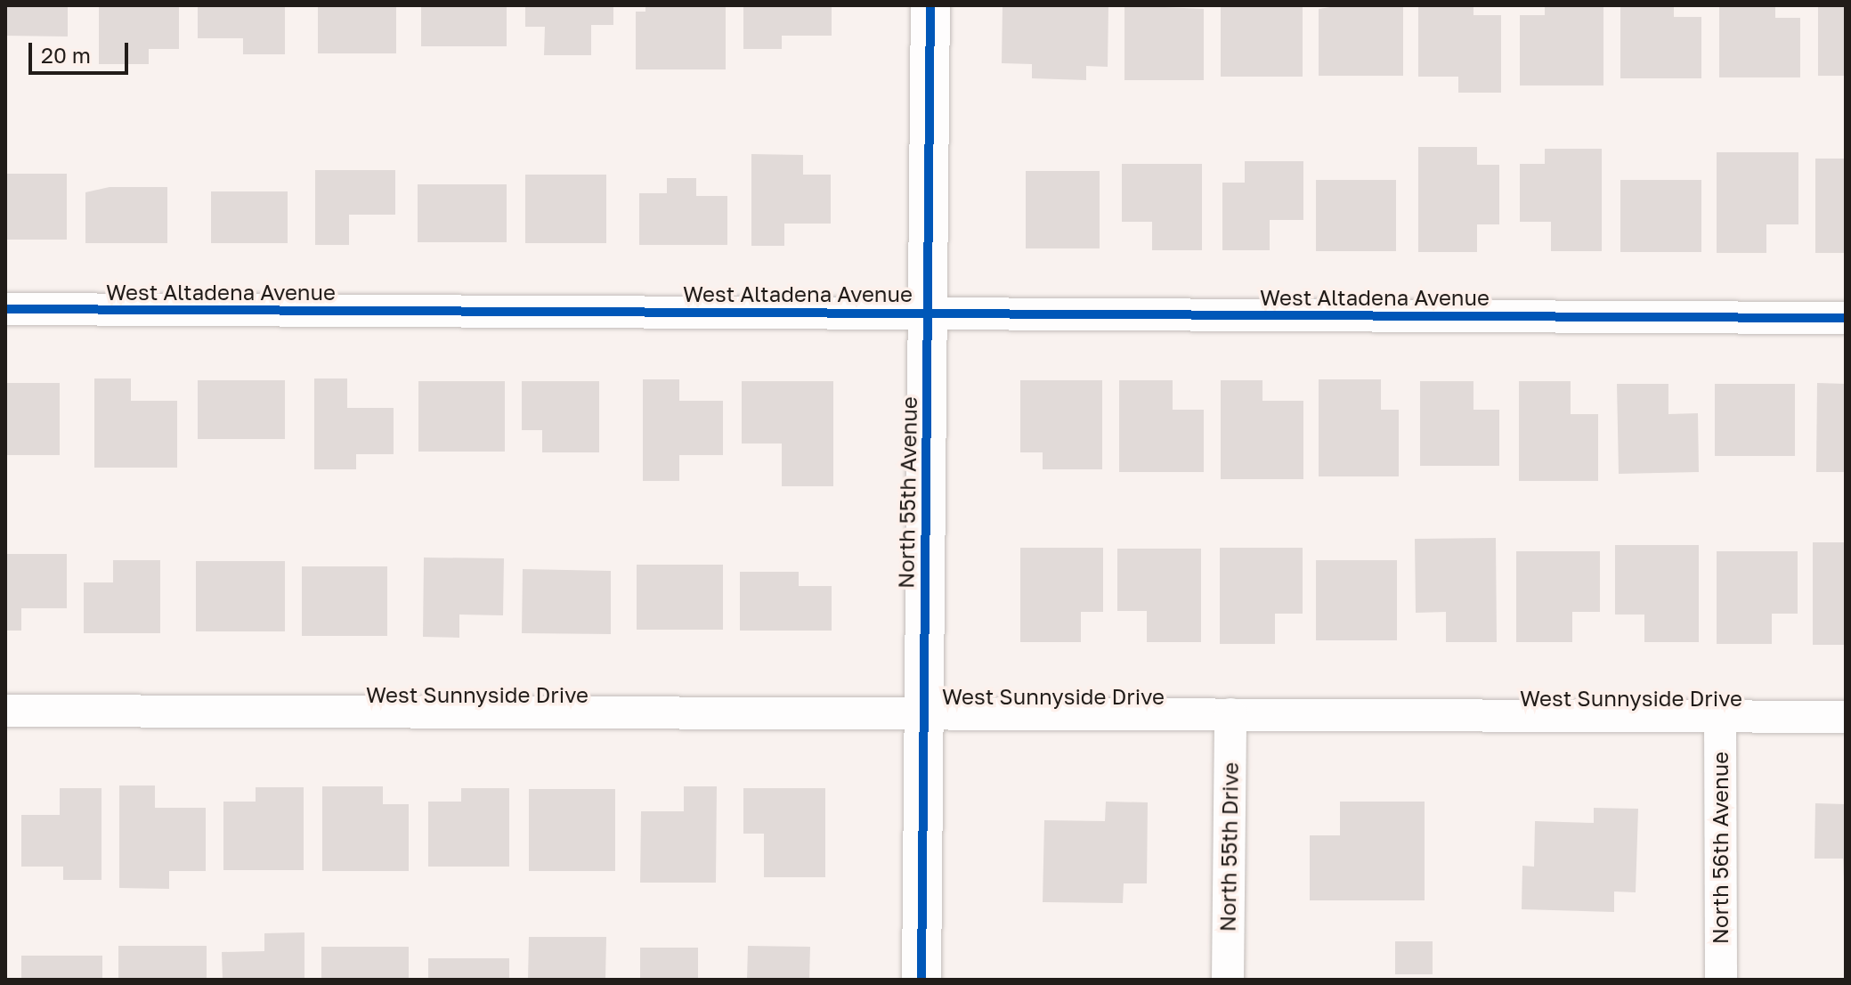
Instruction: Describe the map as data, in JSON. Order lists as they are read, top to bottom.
{
  "streets": {
    "street": [
      "West Altadena Avenue",
      "North 55th Avenue",
      "West Sunnyside Drive",
      "North 55th Drive",
      "North 56th Avenue"
    ]
  },
  "crossings": [
    ["West Altadena Avenue", "North 55th Avenue"],
    ["North 55th Avenue", "West Sunnyside Drive"],
    ["West Sunnyside Drive", "North 55th Drive"],
    ["West Sunnyside Drive", "North 56th Avenue"]
  ],
  "scale_bar": "20 m"
}
